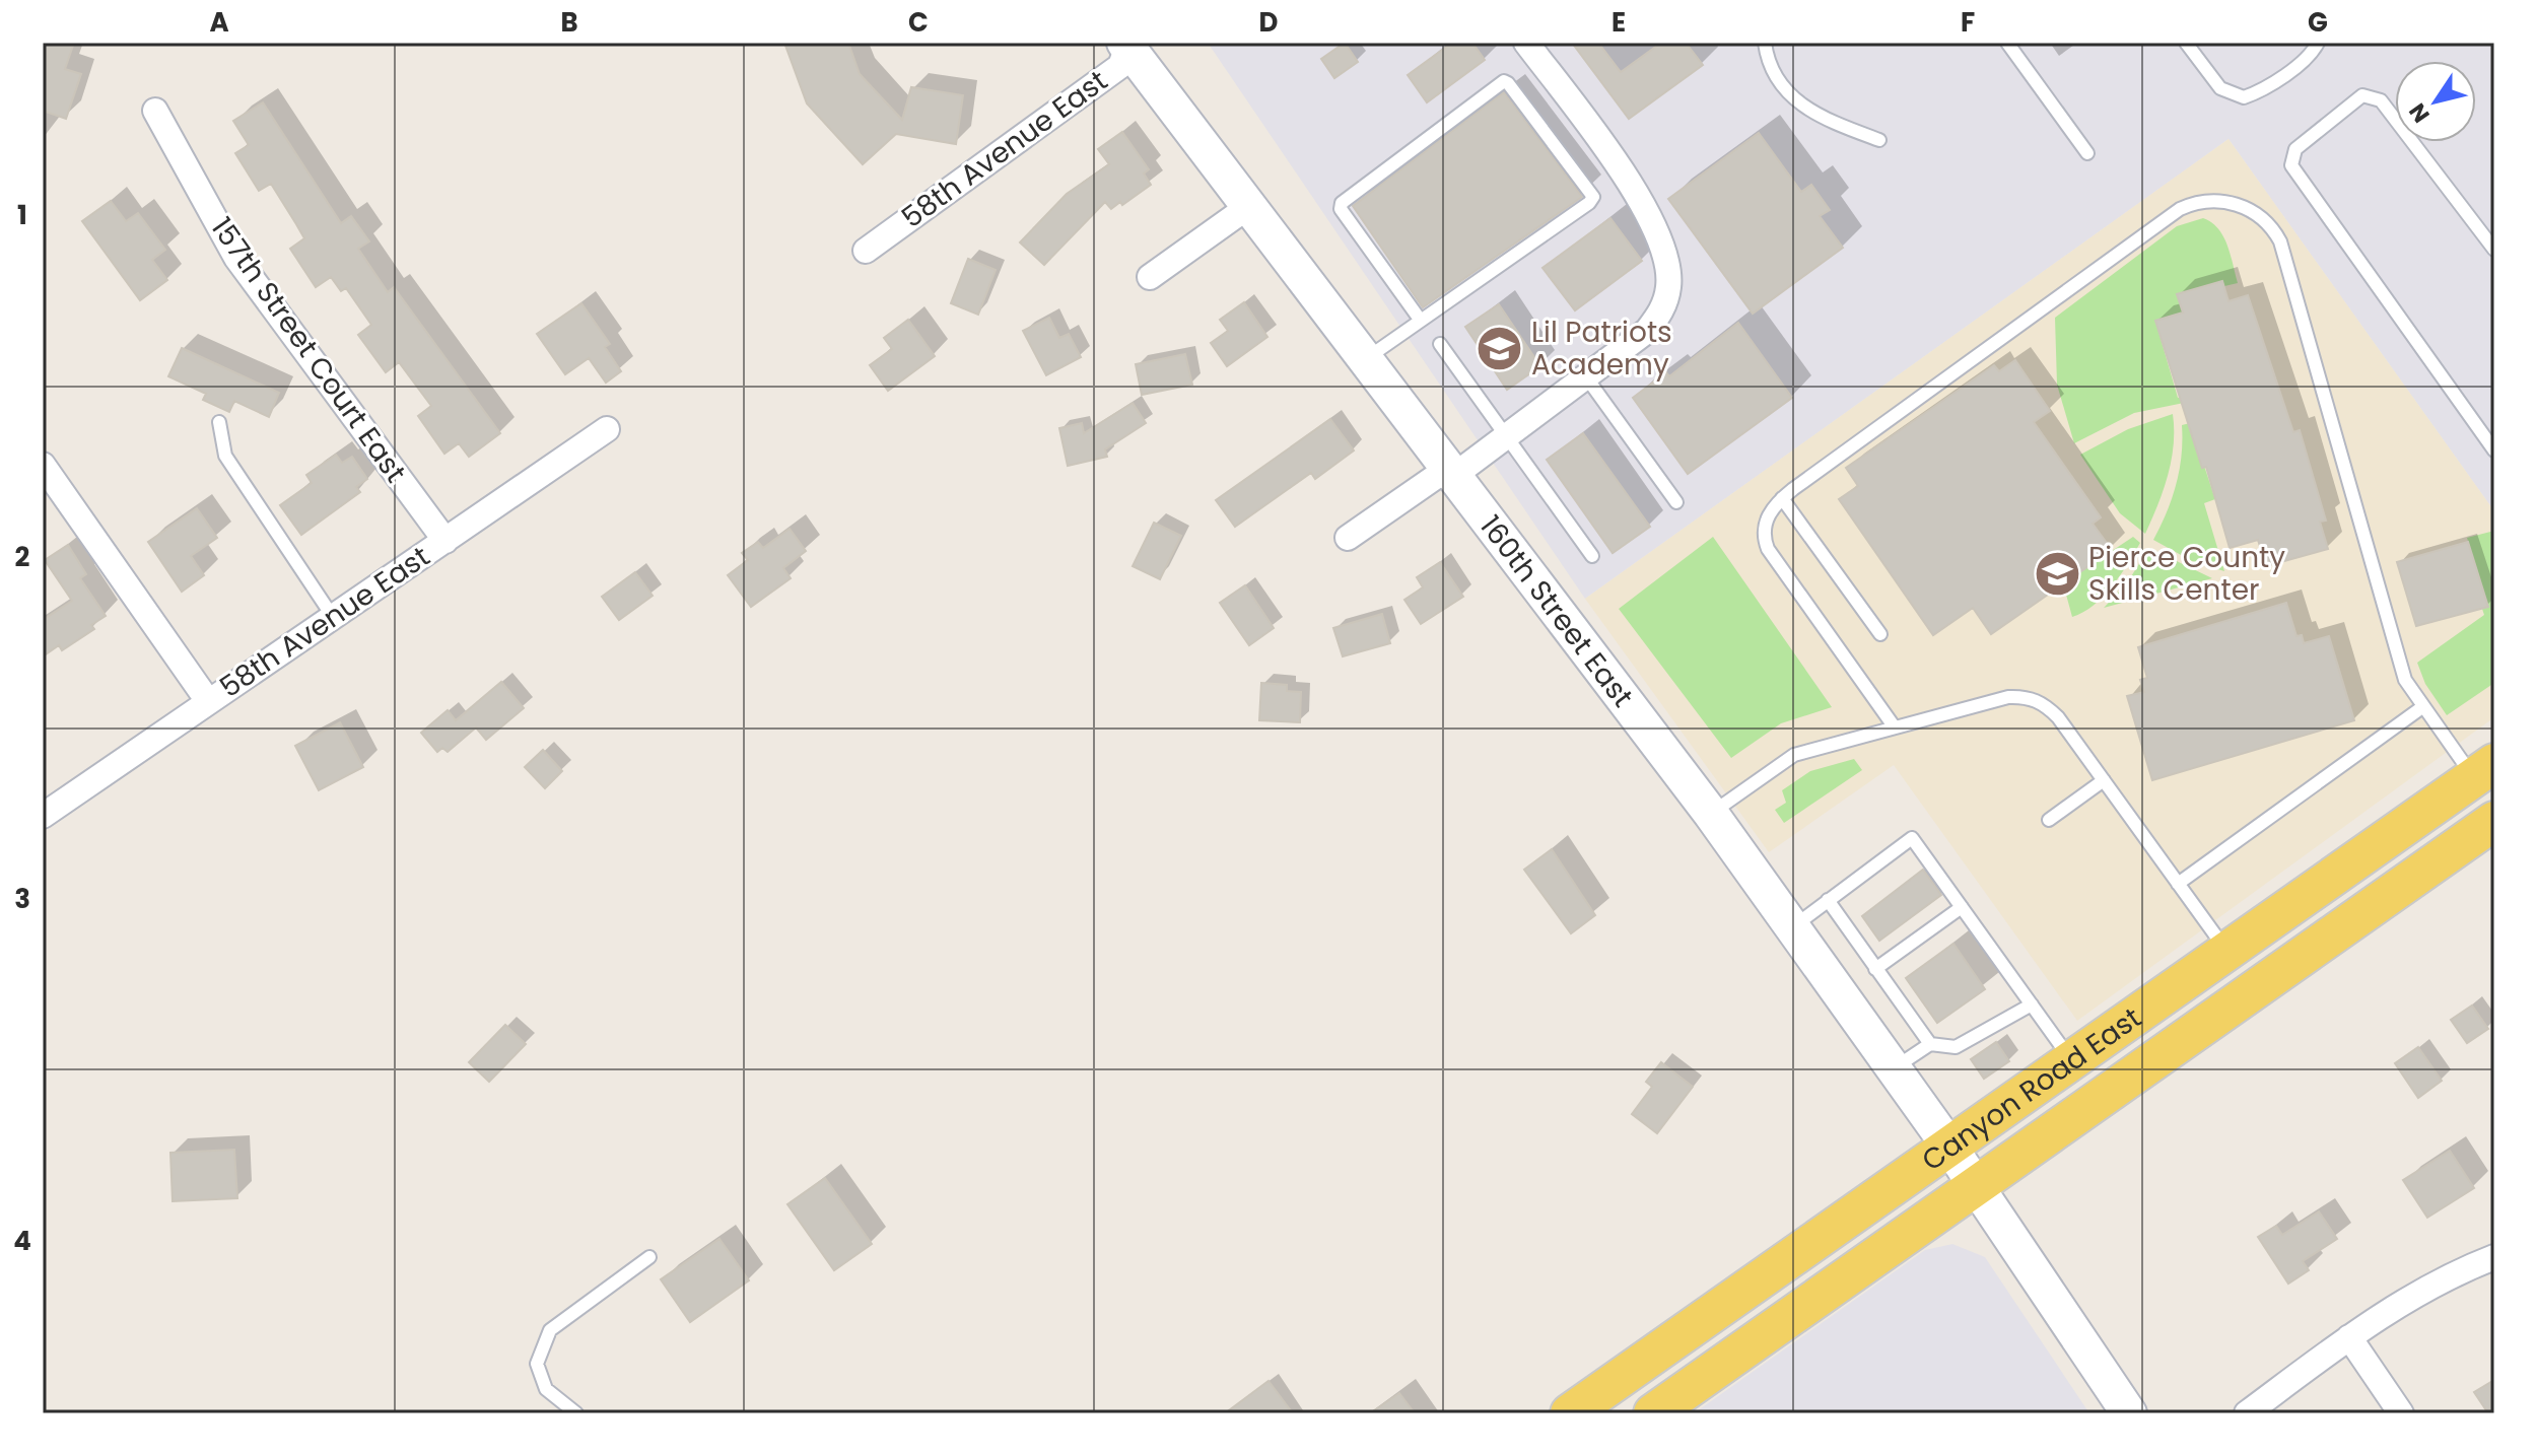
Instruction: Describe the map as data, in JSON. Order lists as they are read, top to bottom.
{
  "streets": {
    "main road": ["160th Street East", "Canyon Road East"],
    "street": ["58th Avenue East", "157th Street Court East"]
  },
  "crossings": [
    ["58th Avenue East", "157th Street Court East"],
    ["58th Avenue East", "160th Street East"],
    ["160th Street East", "Canyon Road East"]
  ],
  "places": {
    "school or university": ["Lil Patriots Academy", "Pierce County Skills Center"]
  },
  "north": "bottom left",
  "grid": {
    "columns": [
      "A",
      "B",
      "C",
      "D",
      "E",
      "F",
      "G"
    ],
    "rows": [
      "1",
      "2",
      "3",
      "4"
    ]
  }
}
